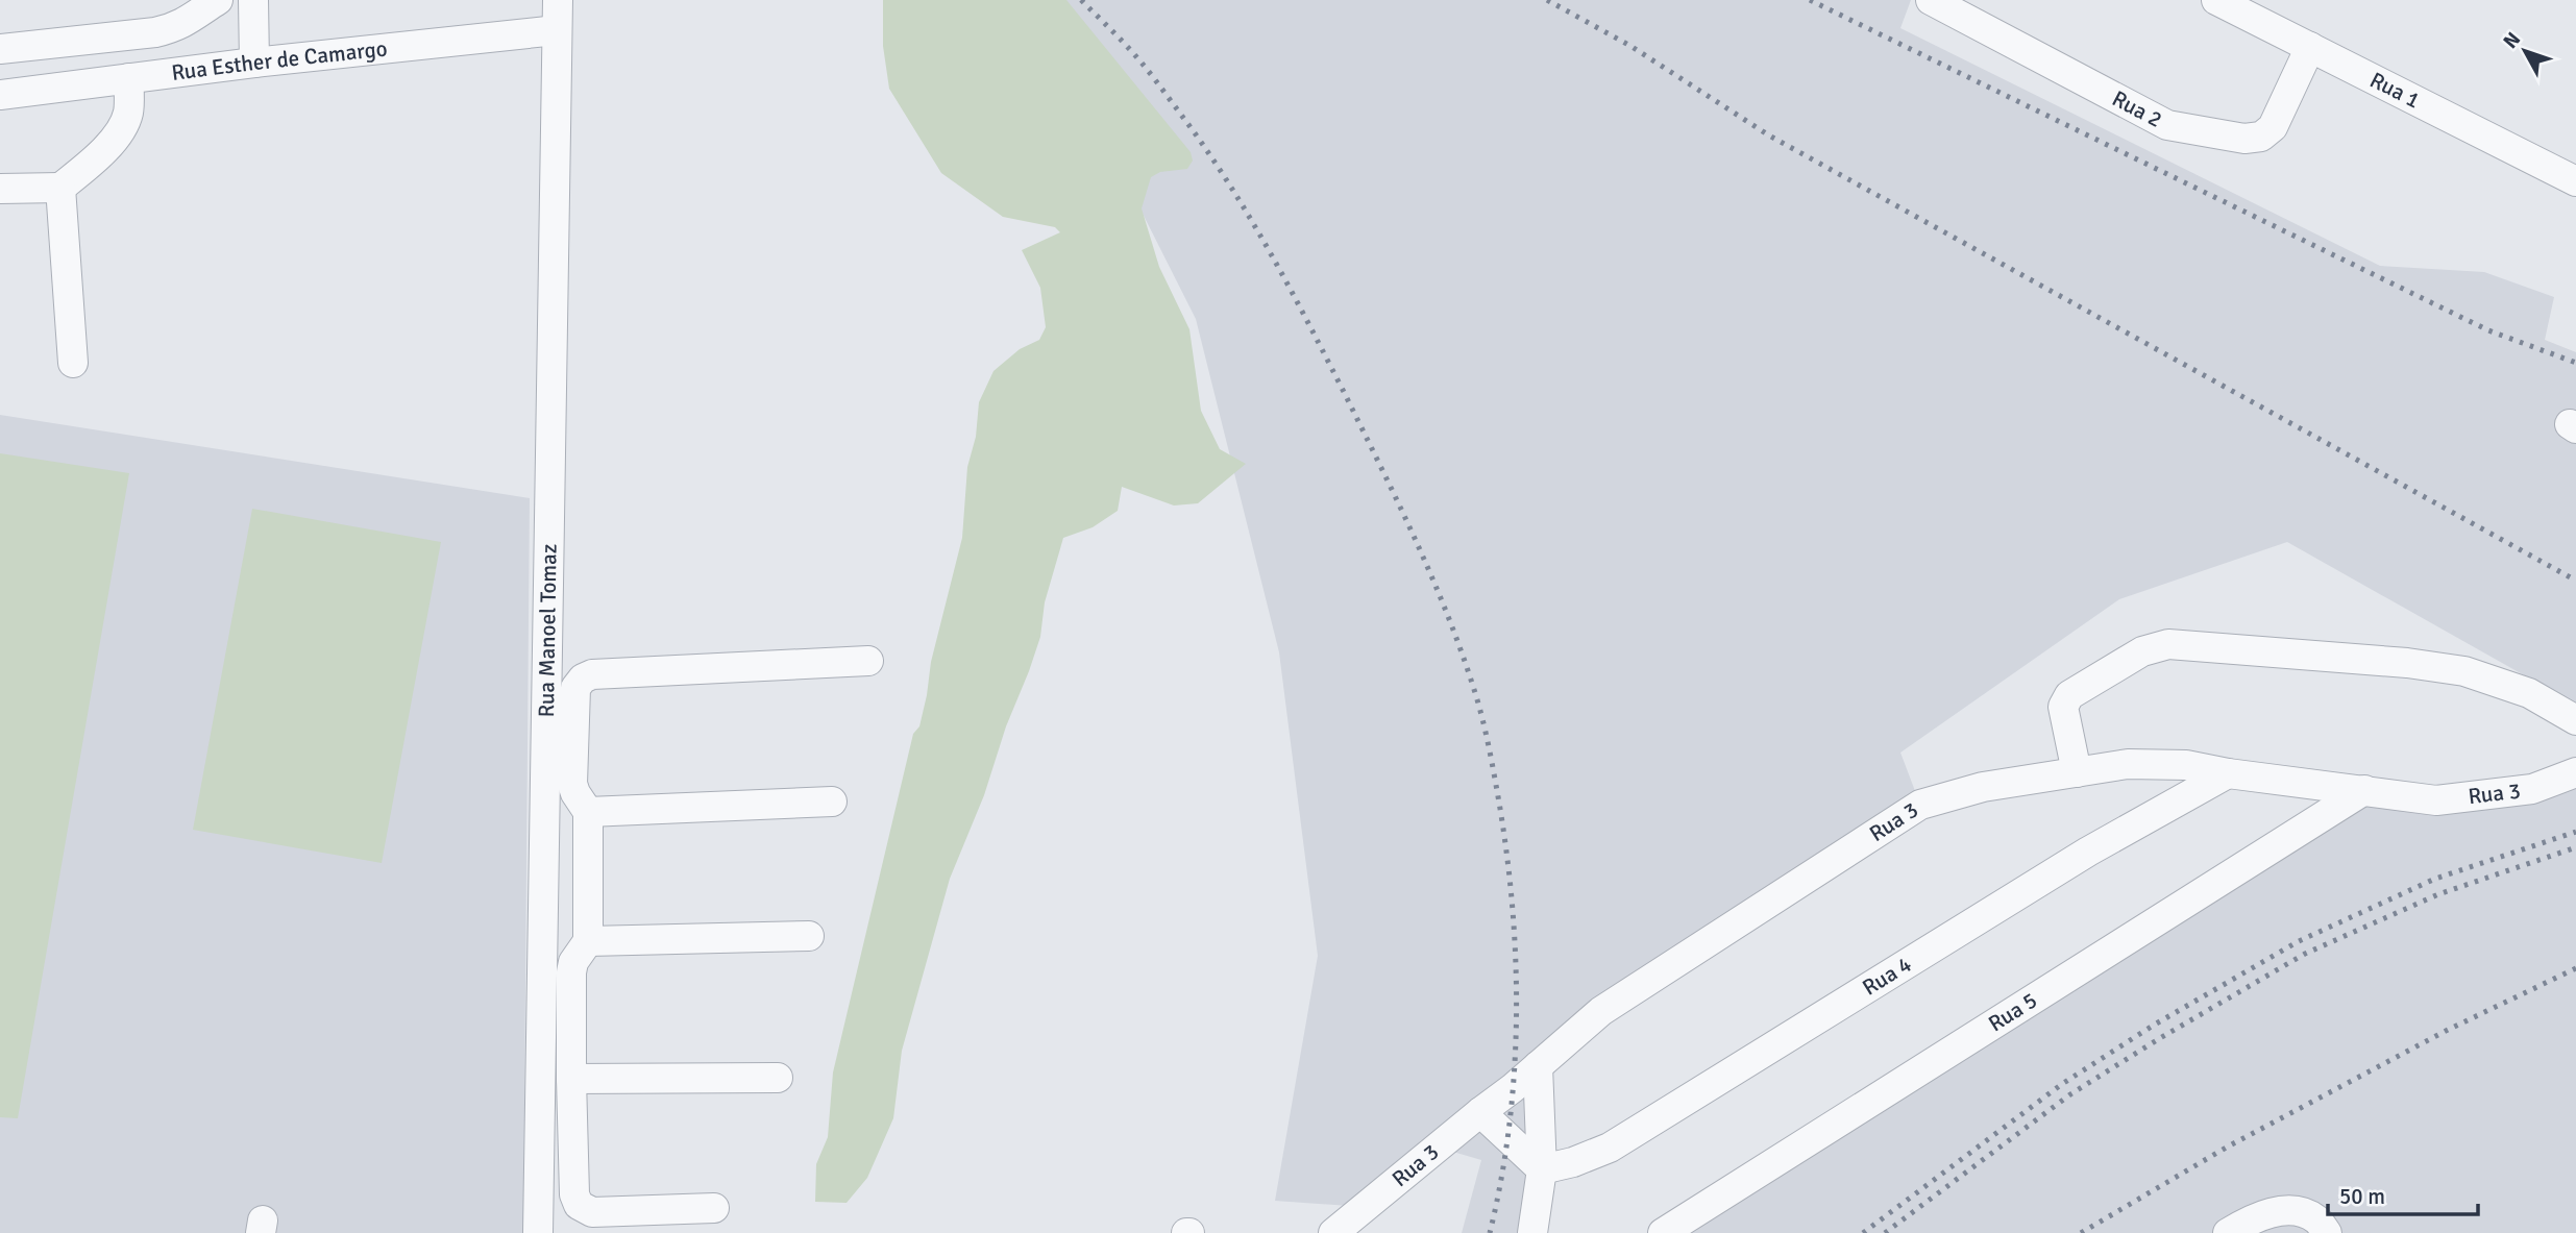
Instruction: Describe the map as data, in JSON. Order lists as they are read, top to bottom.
{
  "streets": {
    "street": [
      "Rua Esther de Camargo",
      "Rua 1",
      "Rua 2",
      "Rua Manoel Tomaz",
      "Rua 3",
      "Rua 4",
      "Rua 5"
    ]
  },
  "crossings": [
    ["Rua Esther de Camargo", "Rua Manoel Tomaz"],
    ["Rua 1", "Rua 2"],
    ["Rua 3", "Rua 4"],
    ["Rua 3", "Rua 5"]
  ],
  "scale_bar": "50 m",
  "north": "top left"
}
